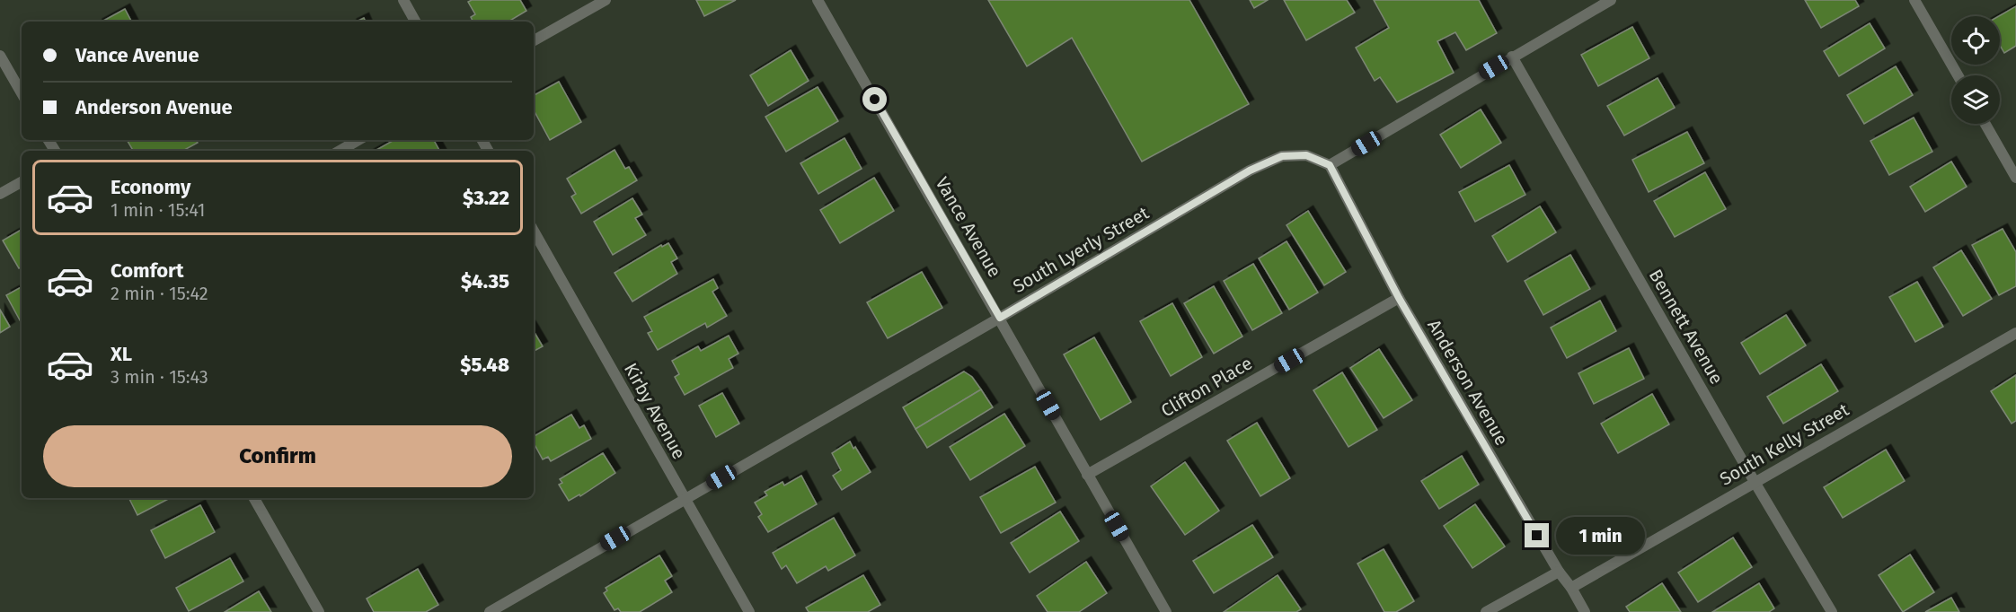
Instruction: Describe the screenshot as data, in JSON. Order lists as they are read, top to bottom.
{
  "streets": {
    "street": [
      "Vance Avenue",
      "South Lyerly Street",
      "Bennett Avenue",
      "Anderson Avenue",
      "Clifton Place",
      "Kirby Avenue",
      "South Kelly Street"
    ]
  },
  "crossings": [
    ["Vance Avenue", "South Lyerly Street"],
    ["Vance Avenue", "Clifton Place"],
    ["South Lyerly Street", "Anderson Avenue"],
    ["South Lyerly Street", "Kirby Avenue"],
    ["Bennett Avenue", "South Kelly Street"],
    ["Anderson Avenue", "Clifton Place"],
    ["Anderson Avenue", "South Kelly Street"]
  ],
  "page": {
    "banner": ["Vance Avenue", "Anderson Avenue"],
    "list": [
      {
        "name": "Economy",
        "note": "1 min · 15:41",
        "value": "$3.22"
      },
      {
        "name": "Comfort",
        "note": "2 min · 15:42",
        "value": "$4.35"
      },
      {
        "name": "XL",
        "note": "3 min · 15:43",
        "value": "$5.48"
      }
    ],
    "buttons": "Confirm",
    "bubble": "1 min"
  }
}
